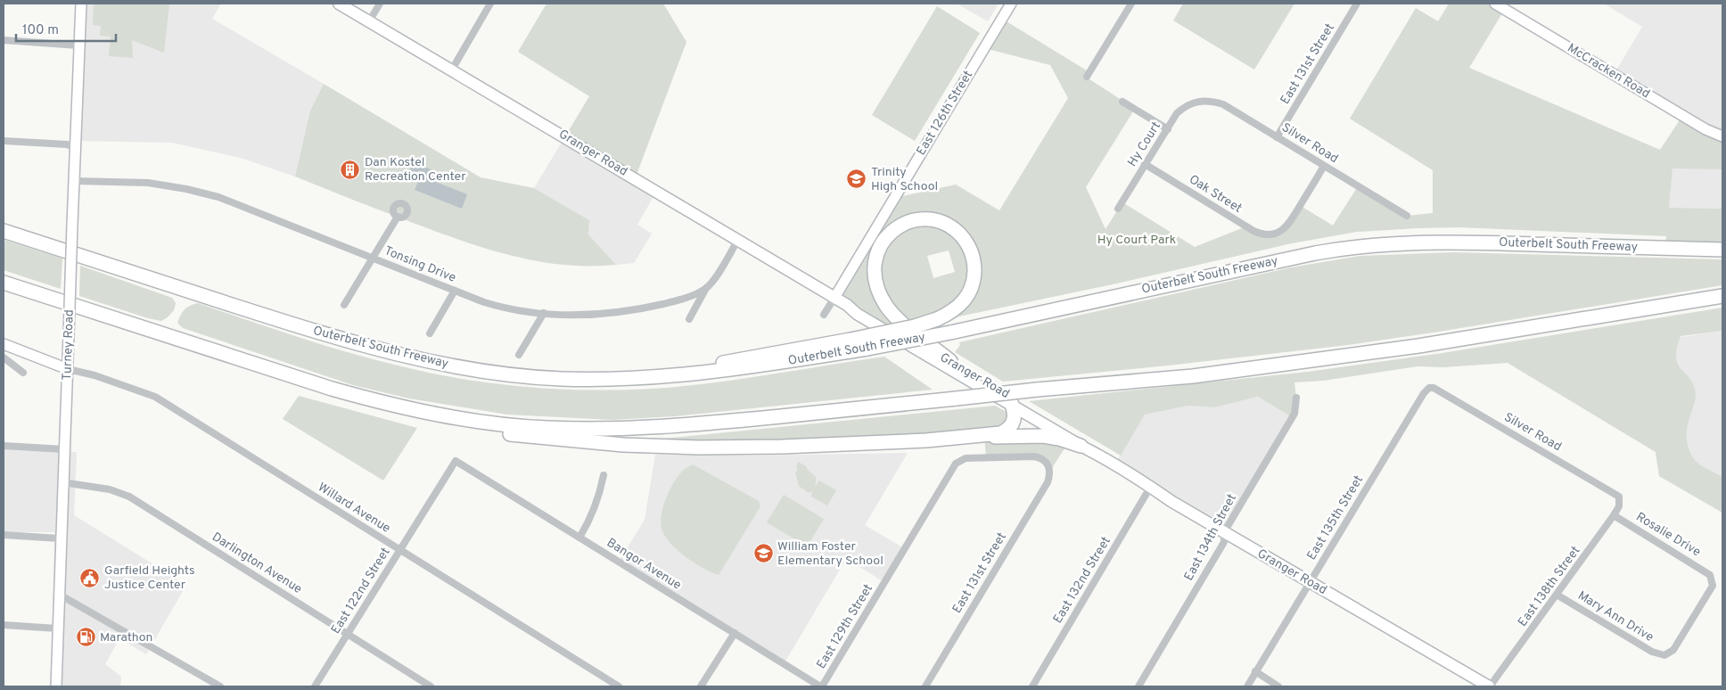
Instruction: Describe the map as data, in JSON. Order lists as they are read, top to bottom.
{
  "streets": {
    "highway": ["Outerbelt South Freeway"],
    "main road": [
      "McCracken Road",
      "East 126th Street",
      "Granger Road",
      "Turney Road"
    ],
    "street": [
      "East 131st Street",
      "Silver Road",
      "Hy Court",
      "Oak Street",
      "Tonsing Drive",
      "Willard Avenue",
      "East 135th Street",
      "Rosalie Drive",
      "East 134th Street",
      "Darlington Avenue",
      "Bangor Avenue",
      "East 132nd Street",
      "East 138th Street",
      "East 122nd Street",
      "Mary Ann Drive",
      "East 129th Street"
    ]
  },
  "crossings": [
    ["East 131st Street", "Silver Road"],
    ["East 131st Street", "East 129th Street"],
    ["East 126th Street", "Granger Road"],
    ["Silver Road", "Hy Court"],
    ["Silver Road", "Oak Street"],
    ["Silver Road", "East 135th Street"],
    ["Silver Road", "East 138th Street"],
    ["Hy Court", "Oak Street"],
    ["Granger Road", "Tonsing Drive"],
    ["Granger Road", "East 135th Street"],
    ["Granger Road", "East 134th Street"],
    ["Granger Road", "East 132nd Street"],
    ["Granger Road", "East 138th Street"],
    ["Tonsing Drive", "Turney Road"],
    ["Turney Road", "Willard Avenue"],
    ["Turney Road", "Darlington Avenue"],
    ["Willard Avenue", "East 122nd Street"],
    ["Rosalie Drive", "East 138th Street"],
    ["Rosalie Drive", "Mary Ann Drive"],
    ["Darlington Avenue", "East 122nd Street"],
    ["Bangor Avenue", "East 122nd Street"],
    ["Bangor Avenue", "East 129th Street"],
    ["East 138th Street", "Mary Ann Drive"]
  ],
  "parks": ["Hy Court Park"],
  "places": {
    "building": ["Dan Kostel Recreation Center"],
    "school or university": ["Trinity High School", "William Foster Elementary School"],
    "public building": ["Garfield Heights Justice Center"],
    "fuel station": ["Marathon"]
  },
  "scale_bar": "100 m"
}
